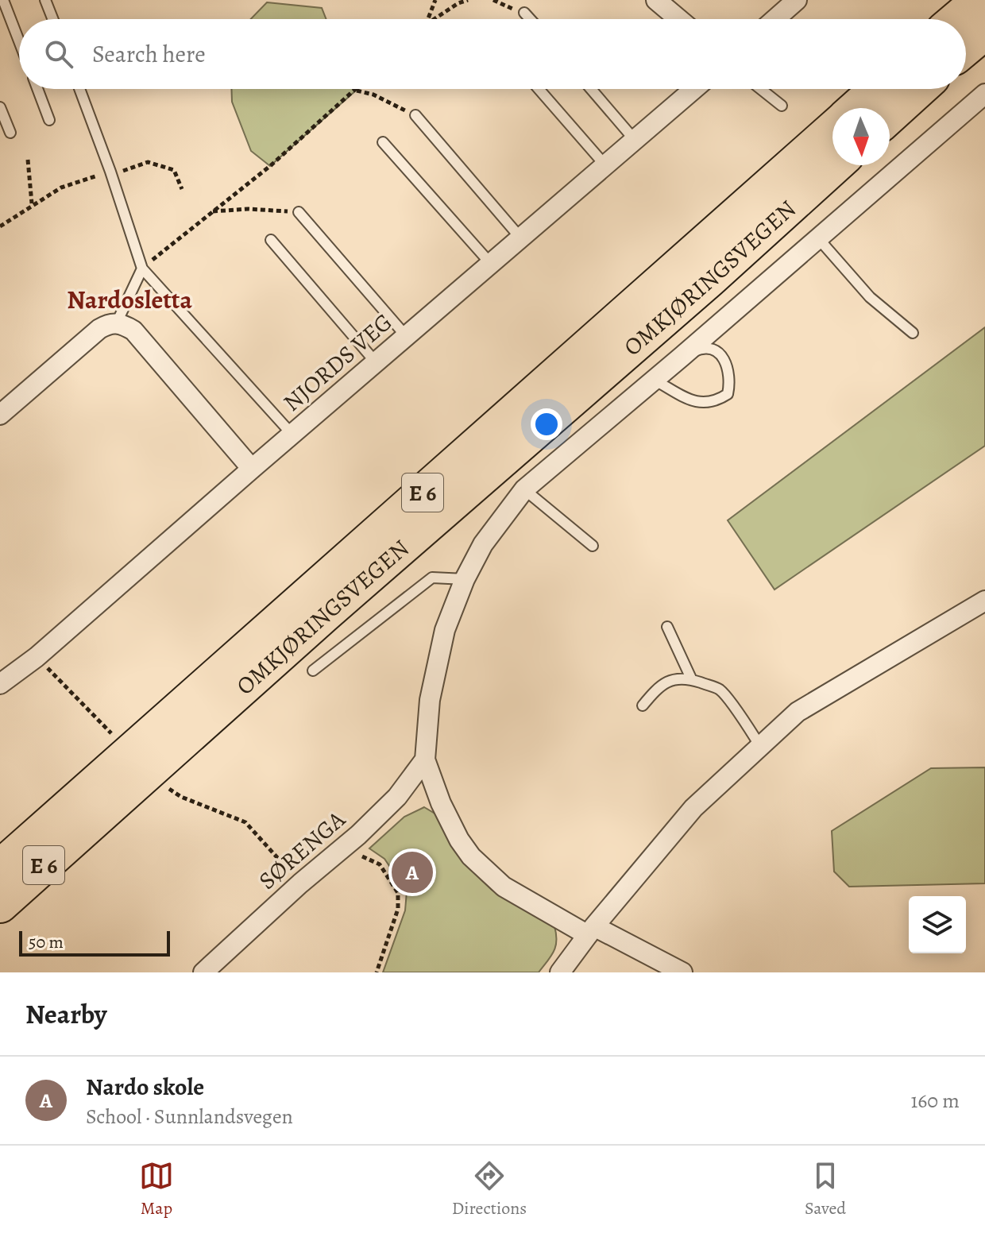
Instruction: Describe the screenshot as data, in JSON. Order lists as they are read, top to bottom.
{
  "streets": {
    "highway": ["OMKJØRINGSVEGEN", "E 6"],
    "street": ["NJORDS VEG", "SØRENGA"]
  },
  "districts": ["Nardosletta"],
  "scale_bar": "50 m",
  "north": "bottom",
  "page": {
    "search": "Search here",
    "pins": "A",
    "scale": "50 m",
    "heading": "Nearby",
    "list": [
      {
        "mark": "A",
        "name": "Nardo skole",
        "note": "School · Sunnlandsvegen",
        "value": "160 m"
      }
    ],
    "nav": ["Map", "Directions", "Saved"]
  }
}
